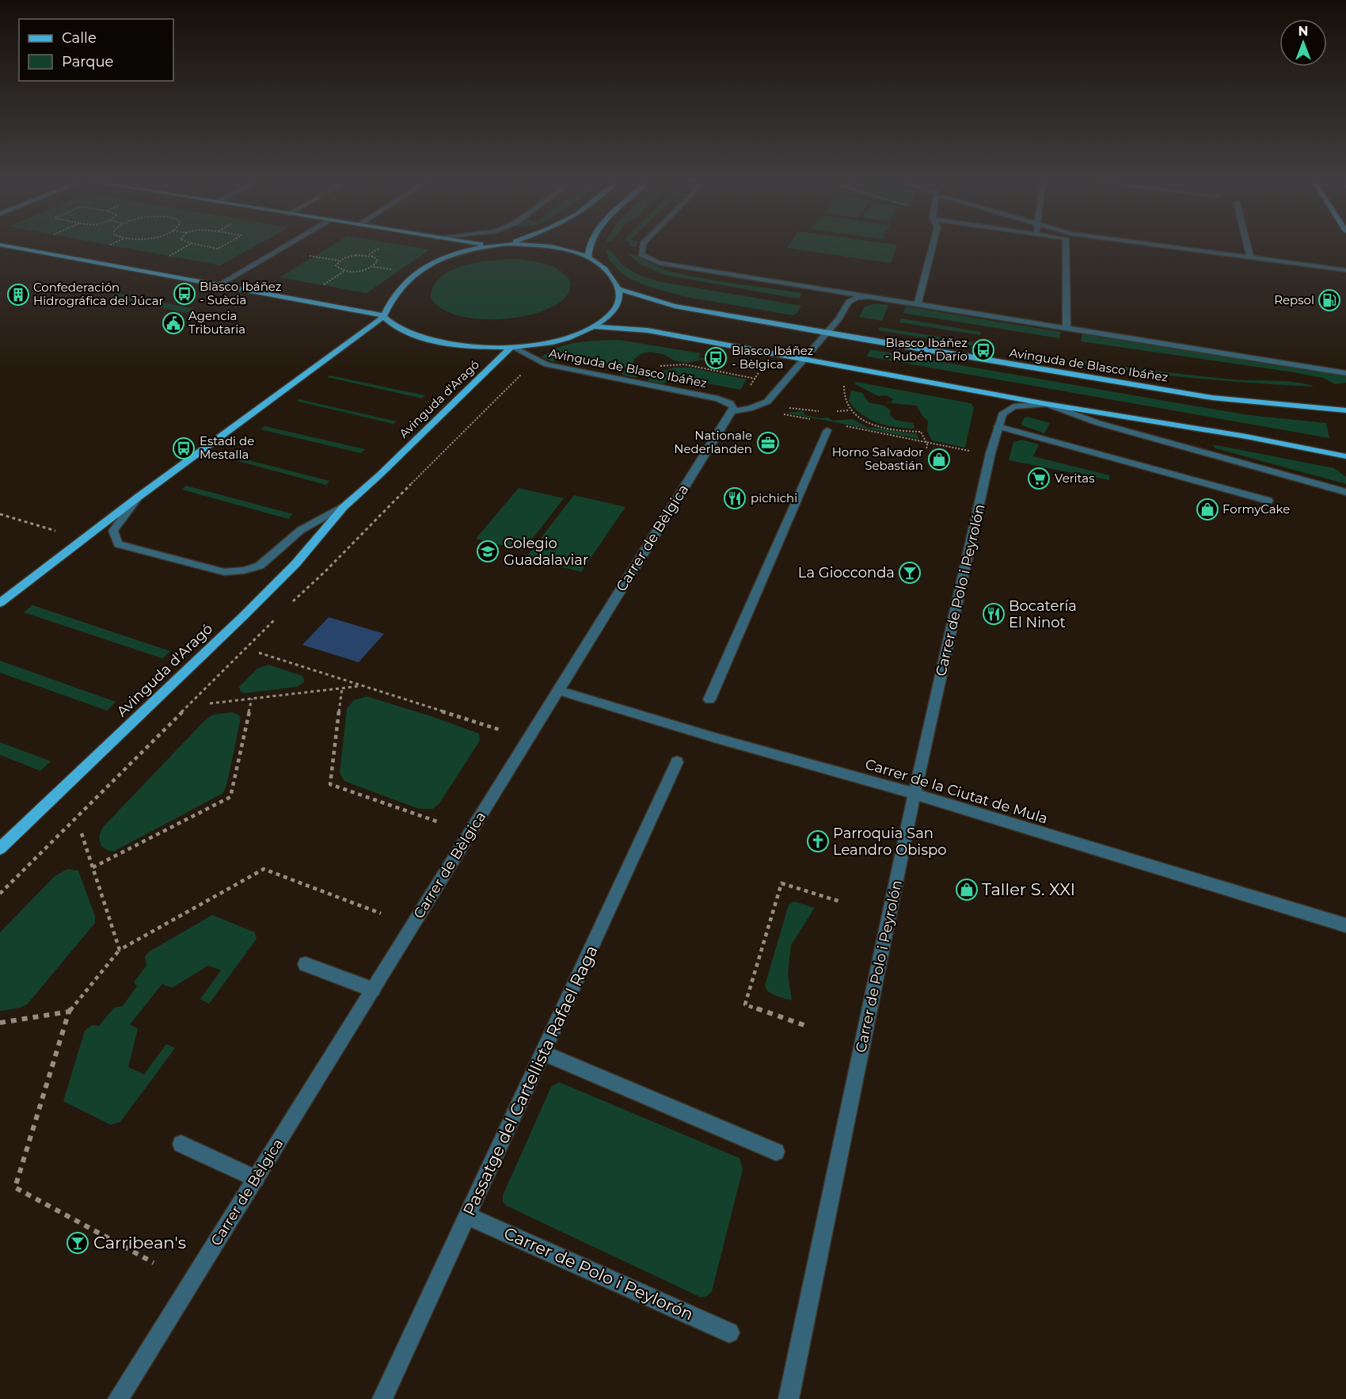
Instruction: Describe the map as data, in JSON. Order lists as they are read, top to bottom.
{
  "streets": {
    "main road": ["Avinguda de Blasco Ibáñez", "Avinguda d'Aragó"],
    "street": [
      "Carrer de Bèlgica",
      "Carrer de Polo i Peyrolón",
      "Carrer de la Ciutat de Mula",
      "Passatge del Cartellista Rafael Raga",
      "Carrer de Polo i Peylorón"
    ]
  },
  "crossings": [
    ["Avinguda de Blasco Ibáñez", "Avinguda d'Aragó"],
    ["Avinguda de Blasco Ibáñez", "Carrer de Bèlgica"],
    ["Carrer de Bèlgica", "Carrer de la Ciutat de Mula"],
    ["Carrer de Polo i Peyrolón", "Carrer de la Ciutat de Mula"],
    ["Passatge del Cartellista Rafael Raga", "Carrer de Polo i Peylorón"]
  ],
  "places": {
    "bus stop": [
      "Blasco Ibáñez - Suècia",
      "Blasco Ibáñez - Rubén Darío",
      "Blasco Ibáñez - Bèlgica",
      "Estadi de Mestalla"
    ],
    "building": ["Confederación Hidrográfica del Júcar"],
    "fuel station": ["Repsol"],
    "public building": ["Agencia Tributaria"],
    "office": ["Nationale Nederlanden"],
    "shop": ["Horno Salvador Sebastián", "FormyCake", "Taller S. XXI"],
    "supermarket": ["Veritas"],
    "restaurant": ["pichichi", "Bocatería El Ninot"],
    "school or university": ["Colegio Guadalaviar"],
    "bar": ["La Giocconda", "Carribean's"],
    "church": ["Parroquia San Leandro Obispo"]
  },
  "legend": ["Calle", "Parque"],
  "north": "top"
}
